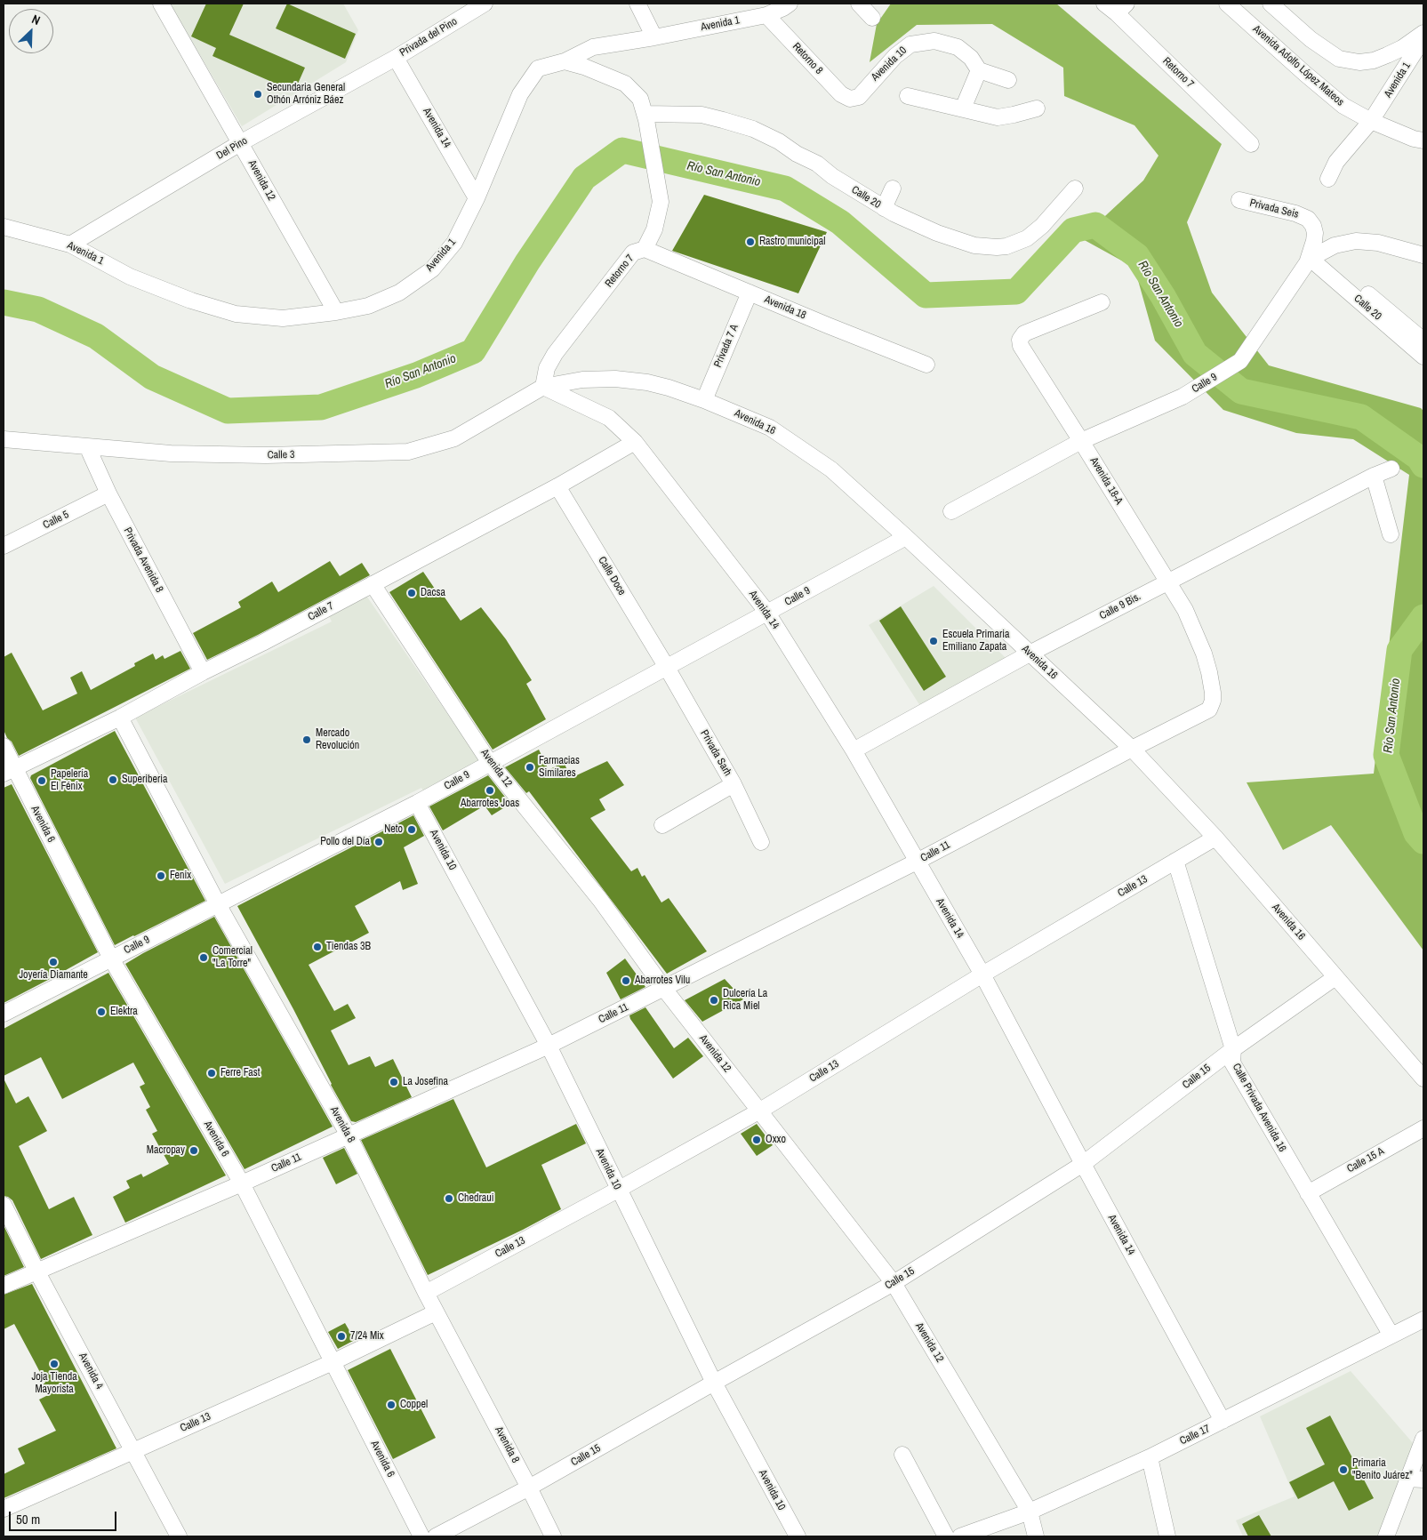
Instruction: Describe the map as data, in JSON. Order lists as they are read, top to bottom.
{
  "streets": {
    "street": [
      "Avenida 1",
      "Privada del Pino",
      "Retorno 8",
      "Avenida 10",
      "Avenida Adolfo López Mateos",
      "Retorno 7",
      "Avenida 14",
      "Del Pino",
      "Avenida 12",
      "Calle 20",
      "Privada Seis",
      "Avenida 18",
      "Privada 7 A",
      "Calle 9",
      "Avenida 16",
      "Calle 3",
      "Avenida 18-A",
      "Calle 5",
      "Privada Avenida 8",
      "Calle Doce",
      "Calle 9 Bis.",
      "Calle 7",
      "Privada Sarh",
      "Avenida 6",
      "Calle 11",
      "Calle 13",
      "Calle 15",
      "Calle Privada Avenida 16",
      "Avenida 8",
      "Calle 15 A",
      "Avenida 4",
      "Calle 17"
    ]
  },
  "crossings": [
    ["Avenida 1", "Retorno 8"],
    ["Avenida 1", "Avenida Adolfo López Mateos"],
    ["Avenida 1", "Retorno 7"],
    ["Avenida 1", "Avenida 14"],
    ["Avenida 1", "Del Pino"],
    ["Avenida 1", "Avenida 12"],
    ["Privada del Pino", "Avenida 14"],
    ["Privada del Pino", "Del Pino"],
    ["Retorno 8", "Avenida 10"],
    ["Avenida 10", "Calle 9"],
    ["Avenida 10", "Calle 11"],
    ["Avenida 10", "Calle 13"],
    ["Avenida 10", "Calle 15"],
    ["Retorno 7", "Calle 20"],
    ["Retorno 7", "Avenida 18"],
    ["Retorno 7", "Avenida 16"],
    ["Retorno 7", "Calle 3"],
    ["Avenida 14", "Del Pino"],
    ["Avenida 14", "Calle 9"],
    ["Avenida 14", "Calle 9 Bis."],
    ["Avenida 14", "Calle 7"],
    ["Avenida 14", "Calle 11"],
    ["Avenida 14", "Calle 13"],
    ["Avenida 14", "Calle 15"],
    ["Avenida 14", "Calle 17"],
    ["Del Pino", "Avenida 12"],
    ["Avenida 12", "Calle 9"],
    ["Avenida 12", "Calle 7"],
    ["Avenida 12", "Calle 11"],
    ["Avenida 12", "Calle 13"],
    ["Avenida 12", "Calle 15"],
    ["Avenida 12", "Calle 17"],
    ["Calle 20", "Calle 9"],
    ["Privada Seis", "Calle 9"],
    ["Avenida 18", "Privada 7 A"],
    ["Privada 7 A", "Avenida 16"],
    ["Calle 9", "Avenida 16"],
    ["Calle 9", "Avenida 18-A"],
    ["Calle 9", "Calle Doce"],
    ["Calle 9", "Privada Sarh"],
    ["Calle 9", "Avenida 6"],
    ["Calle 9", "Avenida 8"],
    ["Avenida 16", "Calle 3"],
    ["Avenida 16", "Calle 9 Bis."],
    ["Avenida 16", "Calle 11"],
    ["Avenida 16", "Calle 13"],
    ["Avenida 16", "Calle 15"],
    ["Calle 3", "Privada Avenida 8"],
    ["Avenida 18-A", "Calle 9 Bis."],
    ["Avenida 18-A", "Calle 11"],
    ["Calle 5", "Privada Avenida 8"],
    ["Privada Avenida 8", "Calle 7"],
    ["Calle Doce", "Calle 7"],
    ["Calle Doce", "Privada Sarh"],
    ["Calle 7", "Avenida 6"],
    ["Calle 7", "Avenida 8"],
    ["Avenida 6", "Calle 11"],
    ["Avenida 6", "Calle 13"],
    ["Calle 11", "Avenida 8"],
    ["Calle 11", "Avenida 4"],
    ["Calle 13", "Calle Privada Avenida 16"],
    ["Calle 13", "Avenida 8"],
    ["Calle 13", "Avenida 4"],
    ["Calle 15", "Calle Privada Avenida 16"],
    ["Calle 15", "Avenida 8"],
    ["Calle Privada Avenida 16", "Calle 15 A"],
    ["Calle Privada Avenida 16", "Calle 17"]
  ],
  "water": ["Río San Antonio"],
  "places": [
    "Secundaria General Othón Arróniz Báez",
    "Rastro municipal",
    "Dacsa",
    "Escuela Primaria Emiliano Zapata",
    "Mercado Revolución",
    "Farmacias Similares",
    "Superiberia",
    "Papelería El Fénix",
    "Abarrotes Joas",
    "Neto",
    "Pollo del Día",
    "Fenix",
    "Tiendas 3B",
    "Comercial \"La Torre\"",
    "Joyería Diamante",
    "Abarrotes Vilu",
    "Dulcería La Rica Miel",
    "Elektra",
    "Ferre Fast",
    "La Josefina",
    "Oxxo",
    "Macropay",
    "Chedraui",
    "7/24 Mix",
    "Joja Tienda Mayorista",
    "Coppel",
    "Primaria \"Benito Juárez\""
  ],
  "scale_bar": "50 m",
  "north": "top right"
}
